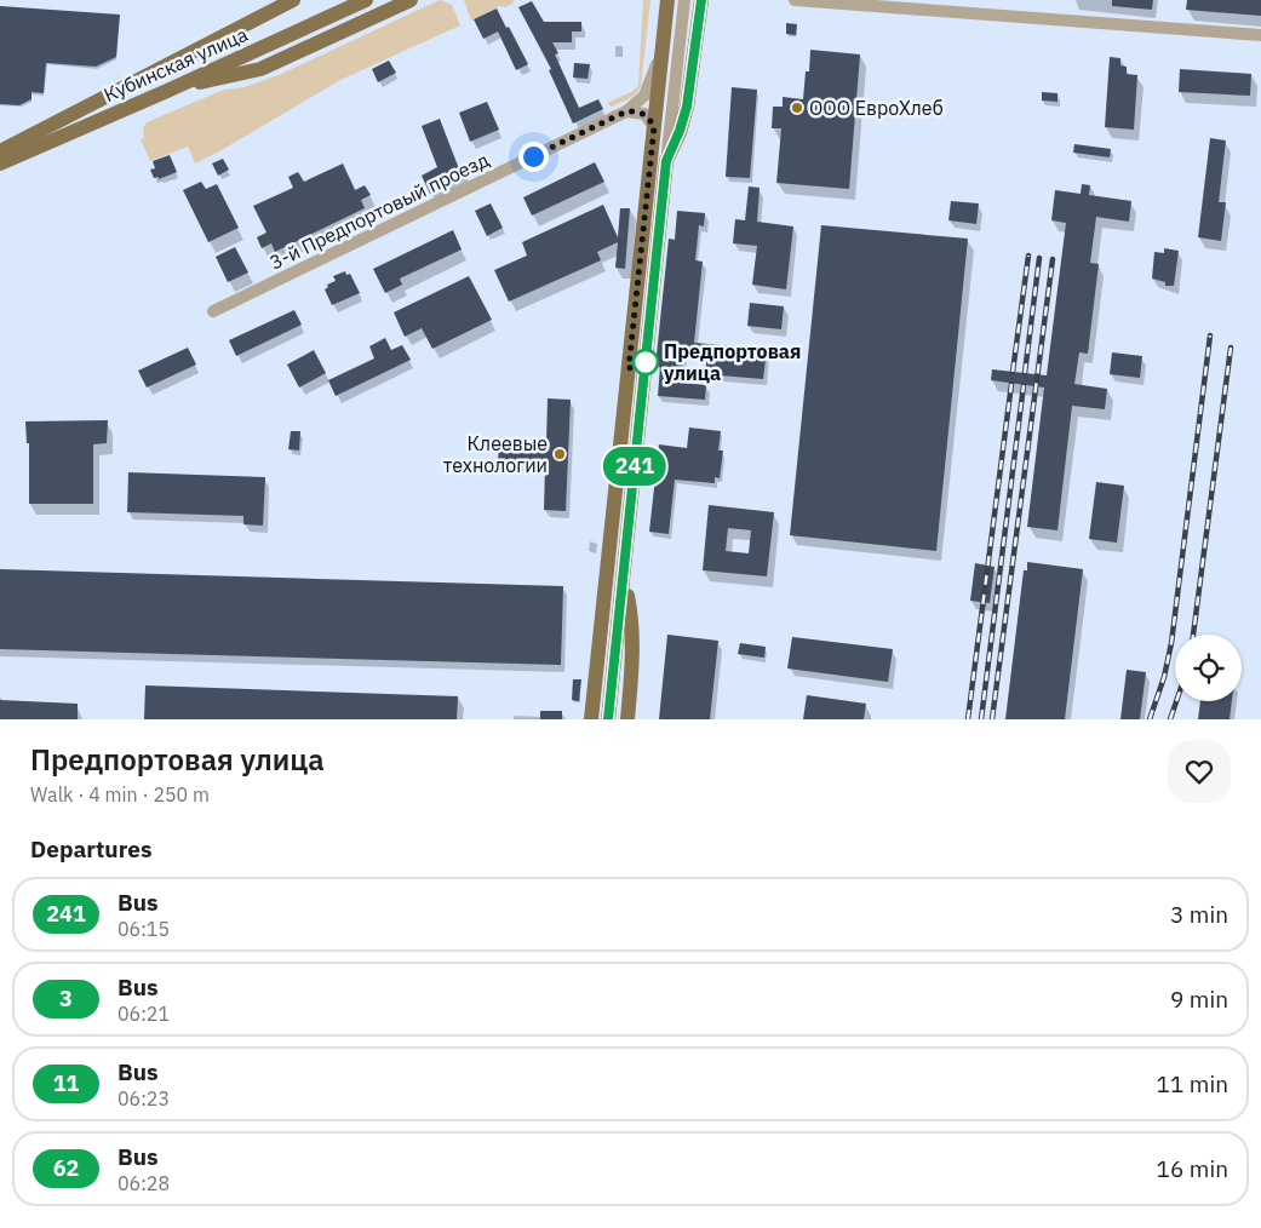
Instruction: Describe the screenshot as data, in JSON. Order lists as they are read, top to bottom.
{
  "streets": {
    "main road": ["Кубинская улица"],
    "street": ["3-й Предпортовый проезд"]
  },
  "places": ["ООО ЕвроХлеб", "Предпортовая улица", "Клеевые технологии"],
  "lines": ["bus line 241"],
  "page": {
    "on_map": "241",
    "heading": [
      ["Предпортовая улица", "Walk · 4 min · 250 m"],
      "Departures"
    ],
    "list": [
      {
        "mark": "241",
        "name": "Bus",
        "note": "06:15",
        "value": "3 min"
      },
      {
        "mark": "3",
        "name": "Bus",
        "note": "06:21",
        "value": "9 min"
      },
      {
        "mark": "11",
        "name": "Bus",
        "note": "06:23",
        "value": "11 min"
      },
      {
        "mark": "62",
        "name": "Bus",
        "note": "06:28",
        "value": "16 min"
      }
    ]
  }
}
